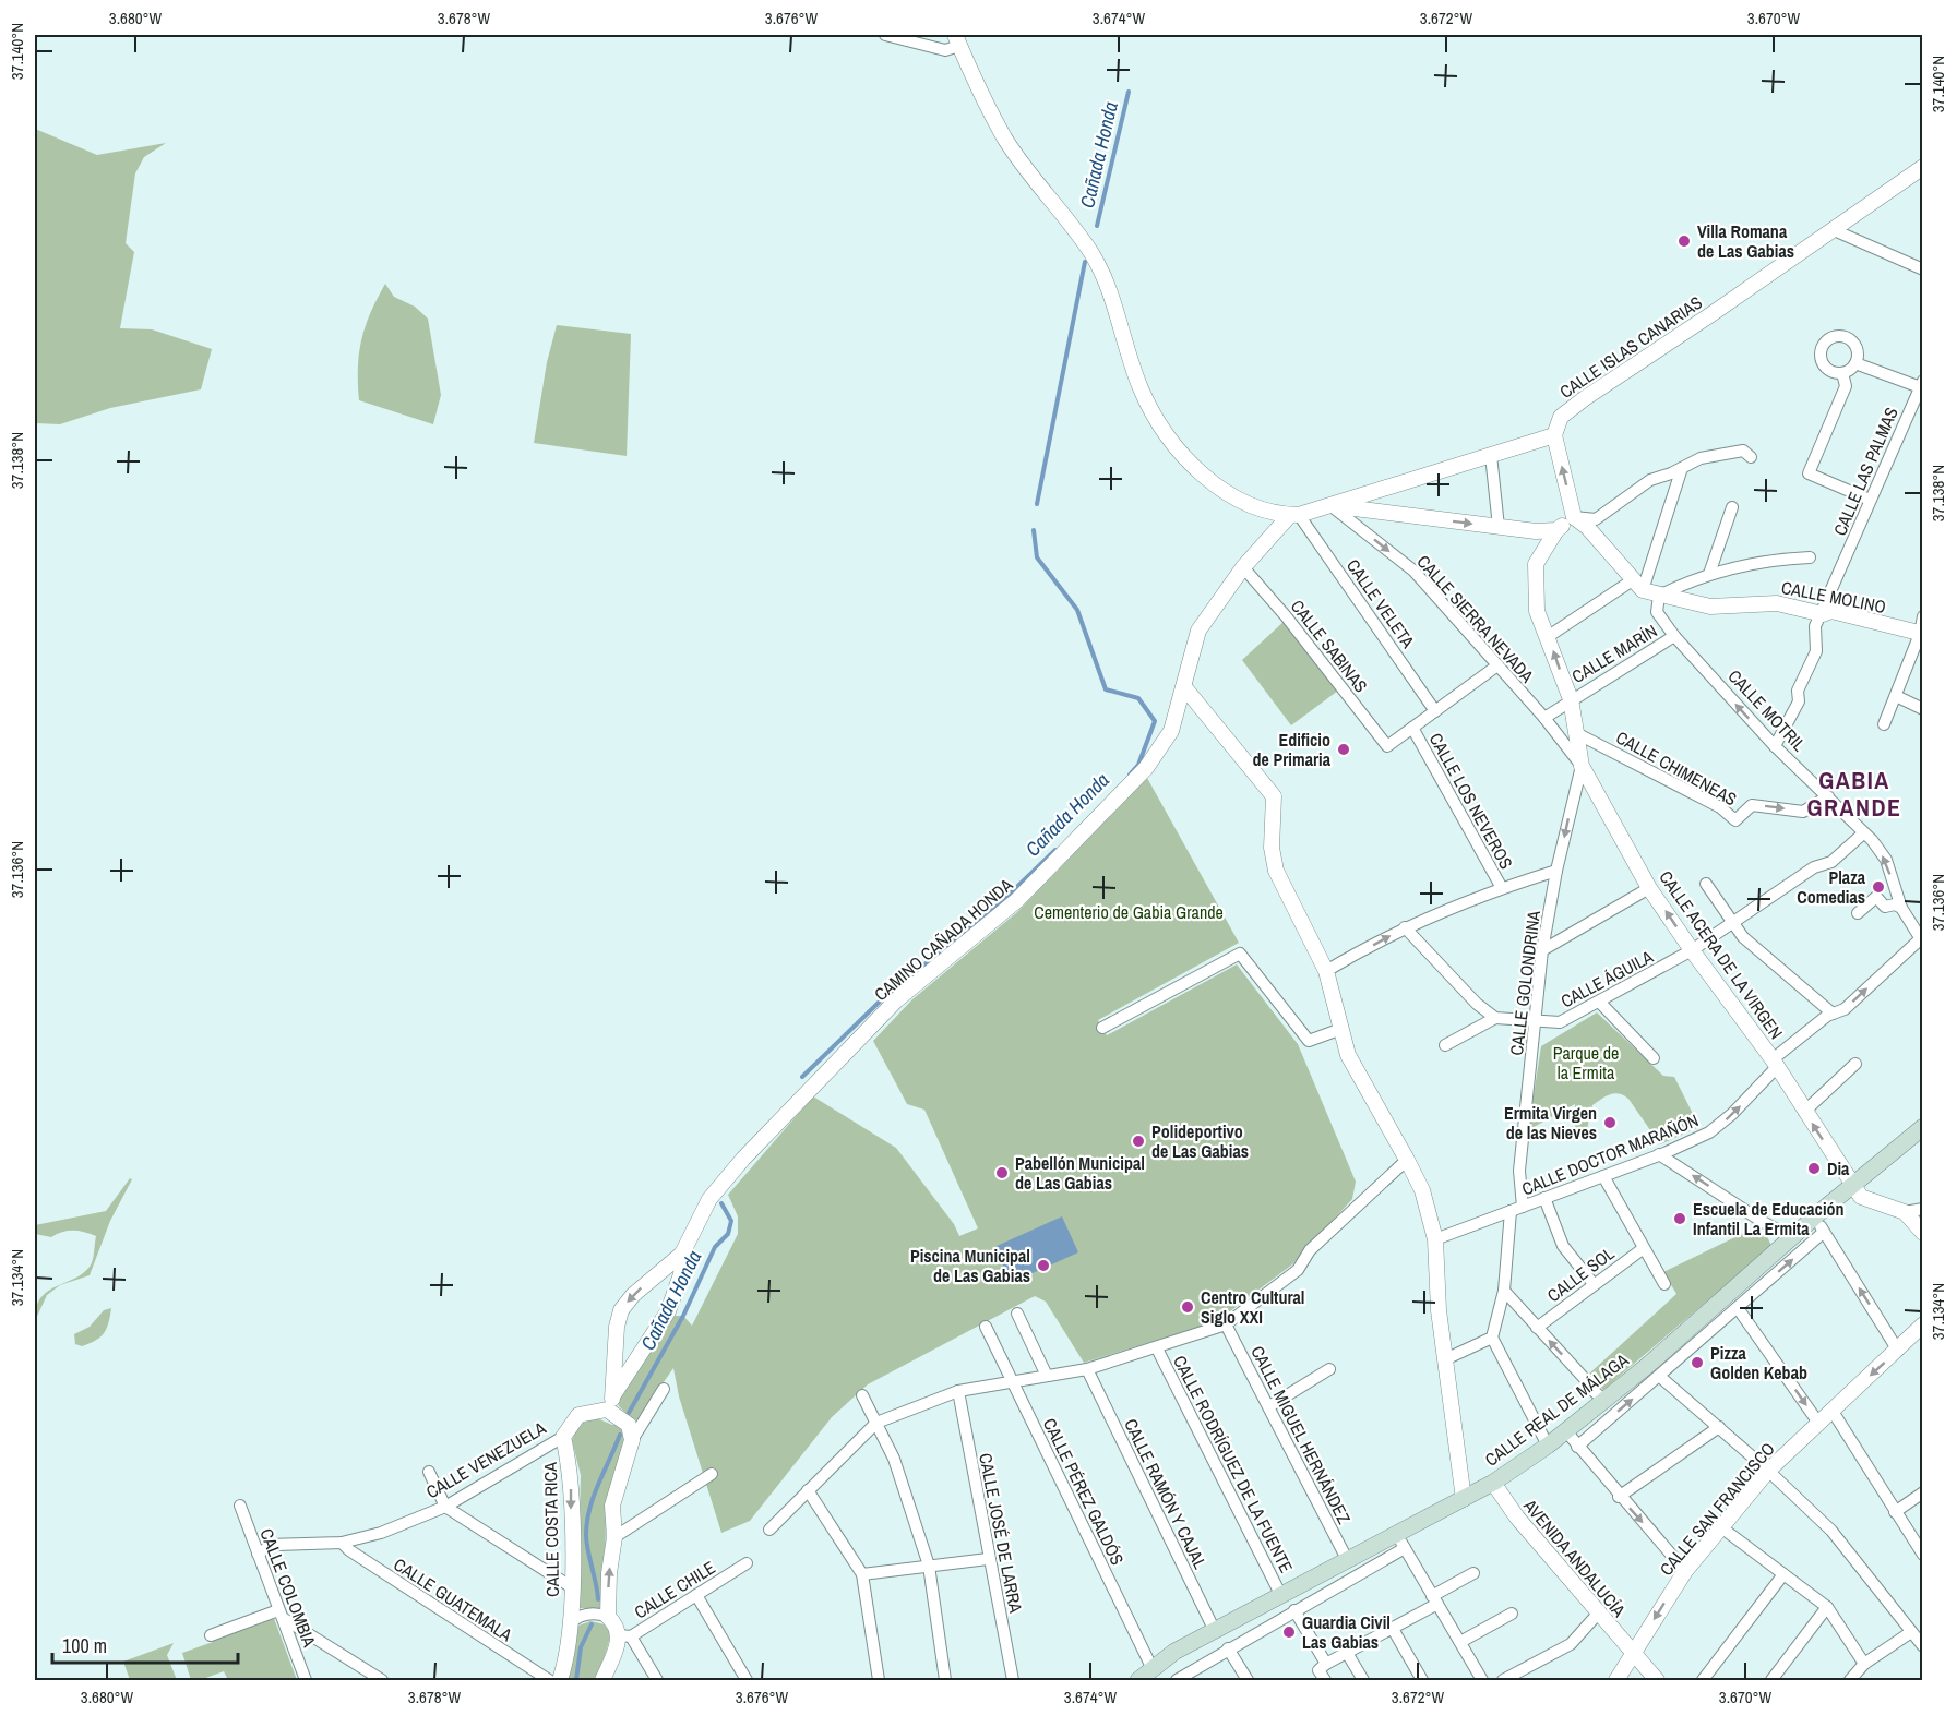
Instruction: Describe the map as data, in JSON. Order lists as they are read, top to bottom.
{
  "streets": {
    "main road": ["CALLE REAL DE MÁLAGA"],
    "street": [
      "CALLE ISLAS CANARIAS",
      "CALLE LAS PALMAS",
      "CALLE MOLINO",
      "CALLE VELETA",
      "CALLE SIERRA NEVADA",
      "CALLE SABINAS",
      "CALLE MARÍN",
      "CALLE MOTRIL",
      "CALLE CHIMENEAS",
      "CALLE LOS NEVEROS",
      "CAMINO CAÑADA HONDA",
      "CALLE ACERA DE LA VIRGEN",
      "CALLE ÁGUILA",
      "CALLE GOLONDRINA",
      "CALLE DOCTOR MARAÑÓN",
      "CALLE SOL",
      "CALLE MIGUEL HERNÁNDEZ",
      "CALLE VENEZUELA",
      "CALLE RODRÍGUEZ DE LA FUENTE",
      "CALLE PÉREZ GALDÓS",
      "CALLE RAMÓN Y CAJAL",
      "CALLE SAN FRANCISCO",
      "CALLE COSTA RICA",
      "CALLE JOSÉ DE LARRA",
      "AVENIDA ANDALUCÍA",
      "CALLE COLOMBIA",
      "CALLE CHILE",
      "CALLE GUATEMALA"
    ]
  },
  "crossings": [
    ["CALLE LAS PALMAS", "CALLE MOLINO"],
    ["CALLE LAS PALMAS", "CALLE MOTRIL"],
    ["CALLE MOLINO", "CALLE MOTRIL"],
    ["CALLE VELETA", "CAMINO CAÑADA HONDA"],
    ["CALLE SIERRA NEVADA", "CALLE ACERA DE LA VIRGEN"],
    ["CALLE SIERRA NEVADA", "CALLE GOLONDRINA"],
    ["CALLE SABINAS", "CALLE LOS NEVEROS"],
    ["CALLE SABINAS", "CAMINO CAÑADA HONDA"],
    ["CALLE MARÍN", "CALLE MOTRIL"],
    ["CALLE MARÍN", "CALLE ACERA DE LA VIRGEN"],
    ["CALLE MOTRIL", "CALLE CHIMENEAS"],
    ["CALLE MOTRIL", "CALLE ÁGUILA"],
    ["CALLE MOTRIL", "CALLE DOCTOR MARAÑÓN"],
    ["CALLE CHIMENEAS", "CALLE ACERA DE LA VIRGEN"],
    ["CALLE ACERA DE LA VIRGEN", "CALLE ÁGUILA"],
    ["CALLE ACERA DE LA VIRGEN", "CALLE GOLONDRINA"],
    ["CALLE ACERA DE LA VIRGEN", "CALLE DOCTOR MARAÑÓN"],
    ["CALLE ACERA DE LA VIRGEN", "CALLE REAL DE MÁLAGA"],
    ["CALLE ÁGUILA", "CALLE GOLONDRINA"],
    ["CALLE GOLONDRINA", "CALLE DOCTOR MARAÑÓN"],
    ["CALLE REAL DE MÁLAGA", "CALLE MIGUEL HERNÁNDEZ"],
    ["CALLE REAL DE MÁLAGA", "CALLE RODRÍGUEZ DE LA FUENTE"],
    ["CALLE REAL DE MÁLAGA", "CALLE PÉREZ GALDÓS"],
    ["CALLE REAL DE MÁLAGA", "CALLE RAMÓN Y CAJAL"],
    ["CALLE REAL DE MÁLAGA", "AVENIDA ANDALUCÍA"],
    ["CALLE VENEZUELA", "CALLE COSTA RICA"],
    ["CALLE VENEZUELA", "CALLE COLOMBIA"],
    ["CALLE VENEZUELA", "CALLE GUATEMALA"],
    ["CALLE SAN FRANCISCO", "AVENIDA ANDALUCÍA"]
  ],
  "one_way": [
    "CALLE SIERRA NEVADA",
    "CALLE MOTRIL",
    "CALLE CHIMENEAS",
    "CALLE DOCTOR MARAÑÓN"
  ],
  "districts": ["GABIA GRANDE"],
  "water": ["Cañada Honda"],
  "parks": ["Cementerio de Gabia Grande", "Parque de la Ermita"],
  "places": [
    "Villa Romana de Las Gabias",
    "Edificio de Primaria",
    "Plaza Comedias",
    "Ermita Virgen de las Nieves",
    "Polideportivo de Las Gabias",
    "Dia",
    "Pabellón Municipal de Las Gabias",
    "Escuela de Educación Infantil La Ermita",
    "Piscina Municipal de Las Gabias",
    "Centro Cultural Siglo XXI",
    "Pizza Golden Kebab",
    "Guardia Civil Las Gabias"
  ],
  "scale_bar": "100 m",
  "coordinates": [
    "3.680°W",
    "3.678°W",
    "3.676°W",
    "3.674°W",
    "3.672°W",
    "3.670°W",
    "37.140°N",
    "37.138°N",
    "37.136°N",
    "37.134°N"
  ]
}
